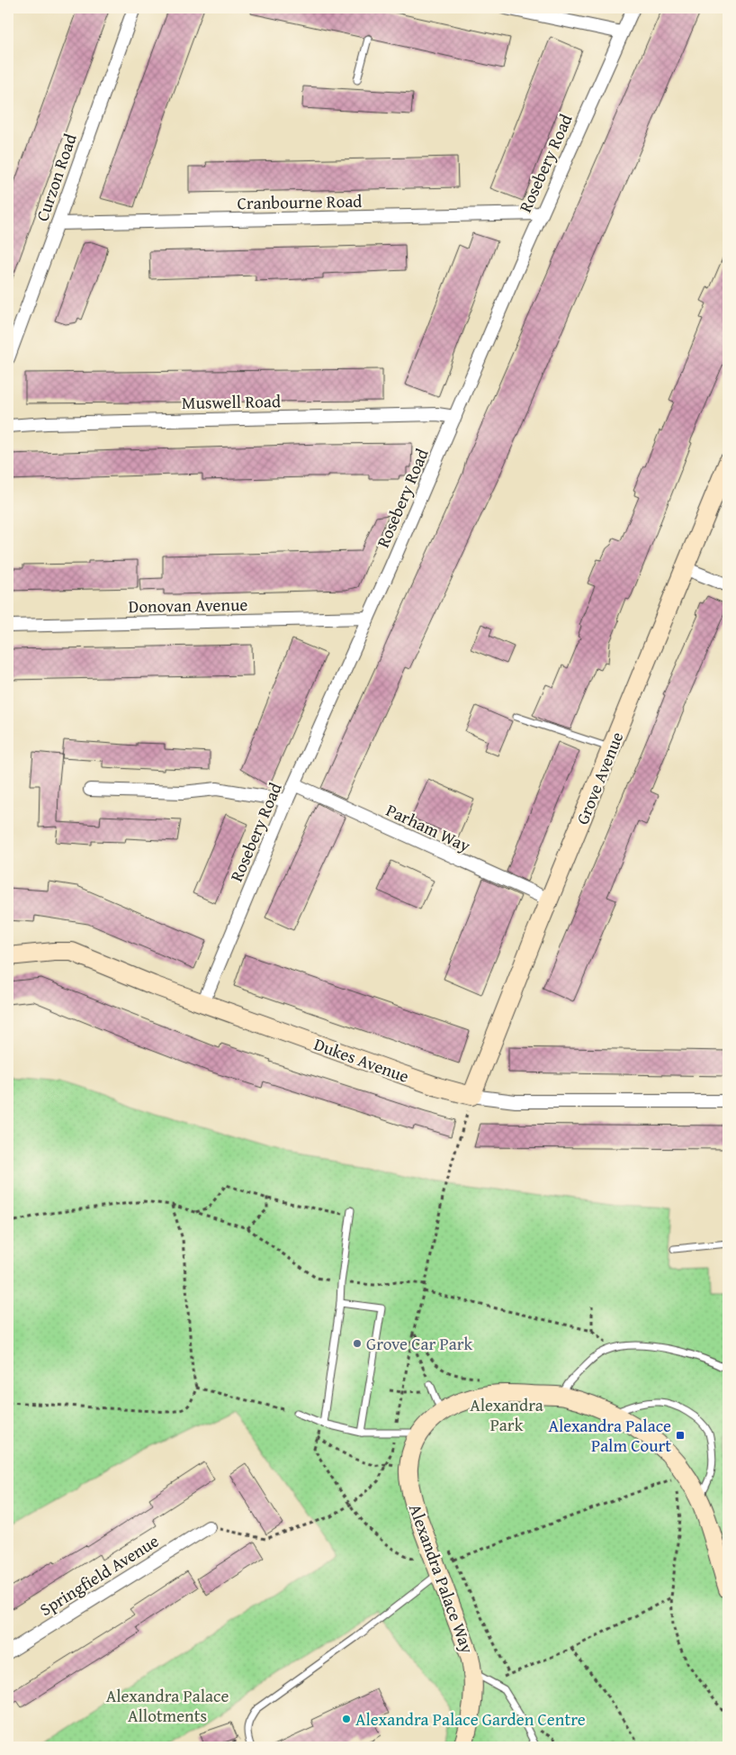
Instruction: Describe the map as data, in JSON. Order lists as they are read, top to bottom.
{
  "streets": {
    "street": [
      "Rosebery Road",
      "Curzon Road",
      "Cranbourne Road",
      "Muswell Road",
      "Donovan Avenue",
      "Grove Avenue",
      "Parham Way",
      "Dukes Avenue",
      "Springfield Avenue",
      "Alexandra Palace Way"
    ]
  },
  "crossings": [
    ["Rosebery Road", "Cranbourne Road"],
    ["Rosebery Road", "Muswell Road"],
    ["Rosebery Road", "Donovan Avenue"],
    ["Rosebery Road", "Parham Way"],
    ["Rosebery Road", "Dukes Avenue"],
    ["Curzon Road", "Cranbourne Road"],
    ["Grove Avenue", "Parham Way"],
    ["Grove Avenue", "Dukes Avenue"]
  ],
  "parks": ["Alexandra Park", "Alexandra Palace Allotments"],
  "places": {
    "other": ["Grove Car Park", "Alexandra Palace Garden Centre"],
    "transit": ["Alexandra Palace Palm Court"]
  }
}
